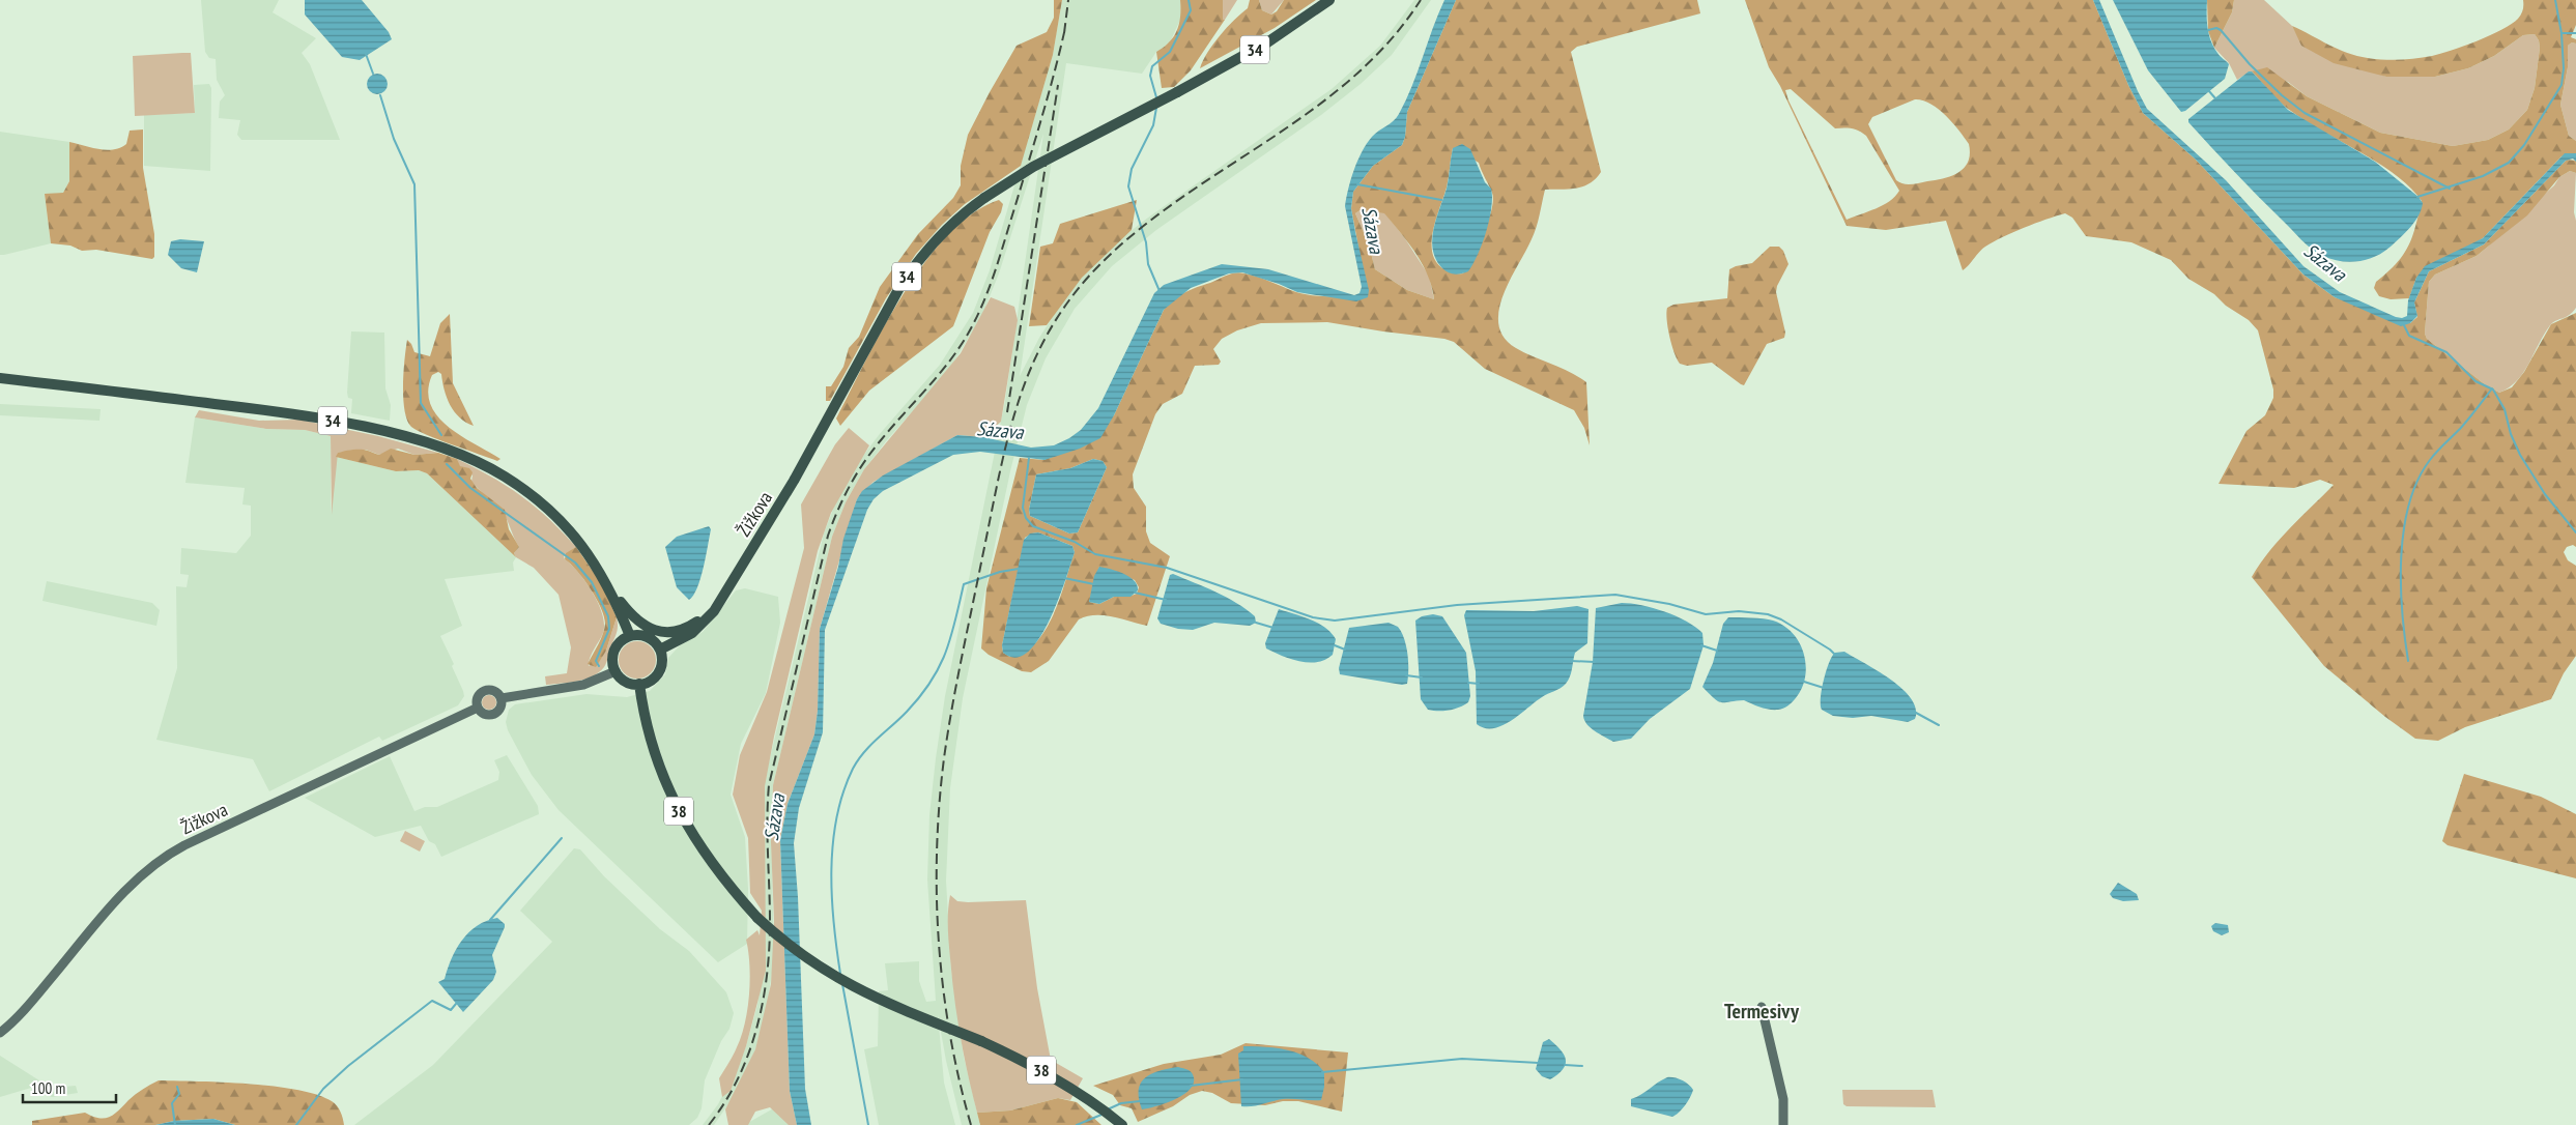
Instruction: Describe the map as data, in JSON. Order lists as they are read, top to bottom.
{
  "streets": {
    "main road": ["34", "Žižkova", "38"]
  },
  "crossings": [
    ["34", "Žižkova"],
    ["34", "38"],
    ["Žižkova", "38"]
  ],
  "districts": ["Termesivy"],
  "water": ["Sázava"],
  "scale_bar": "100 m"
}
